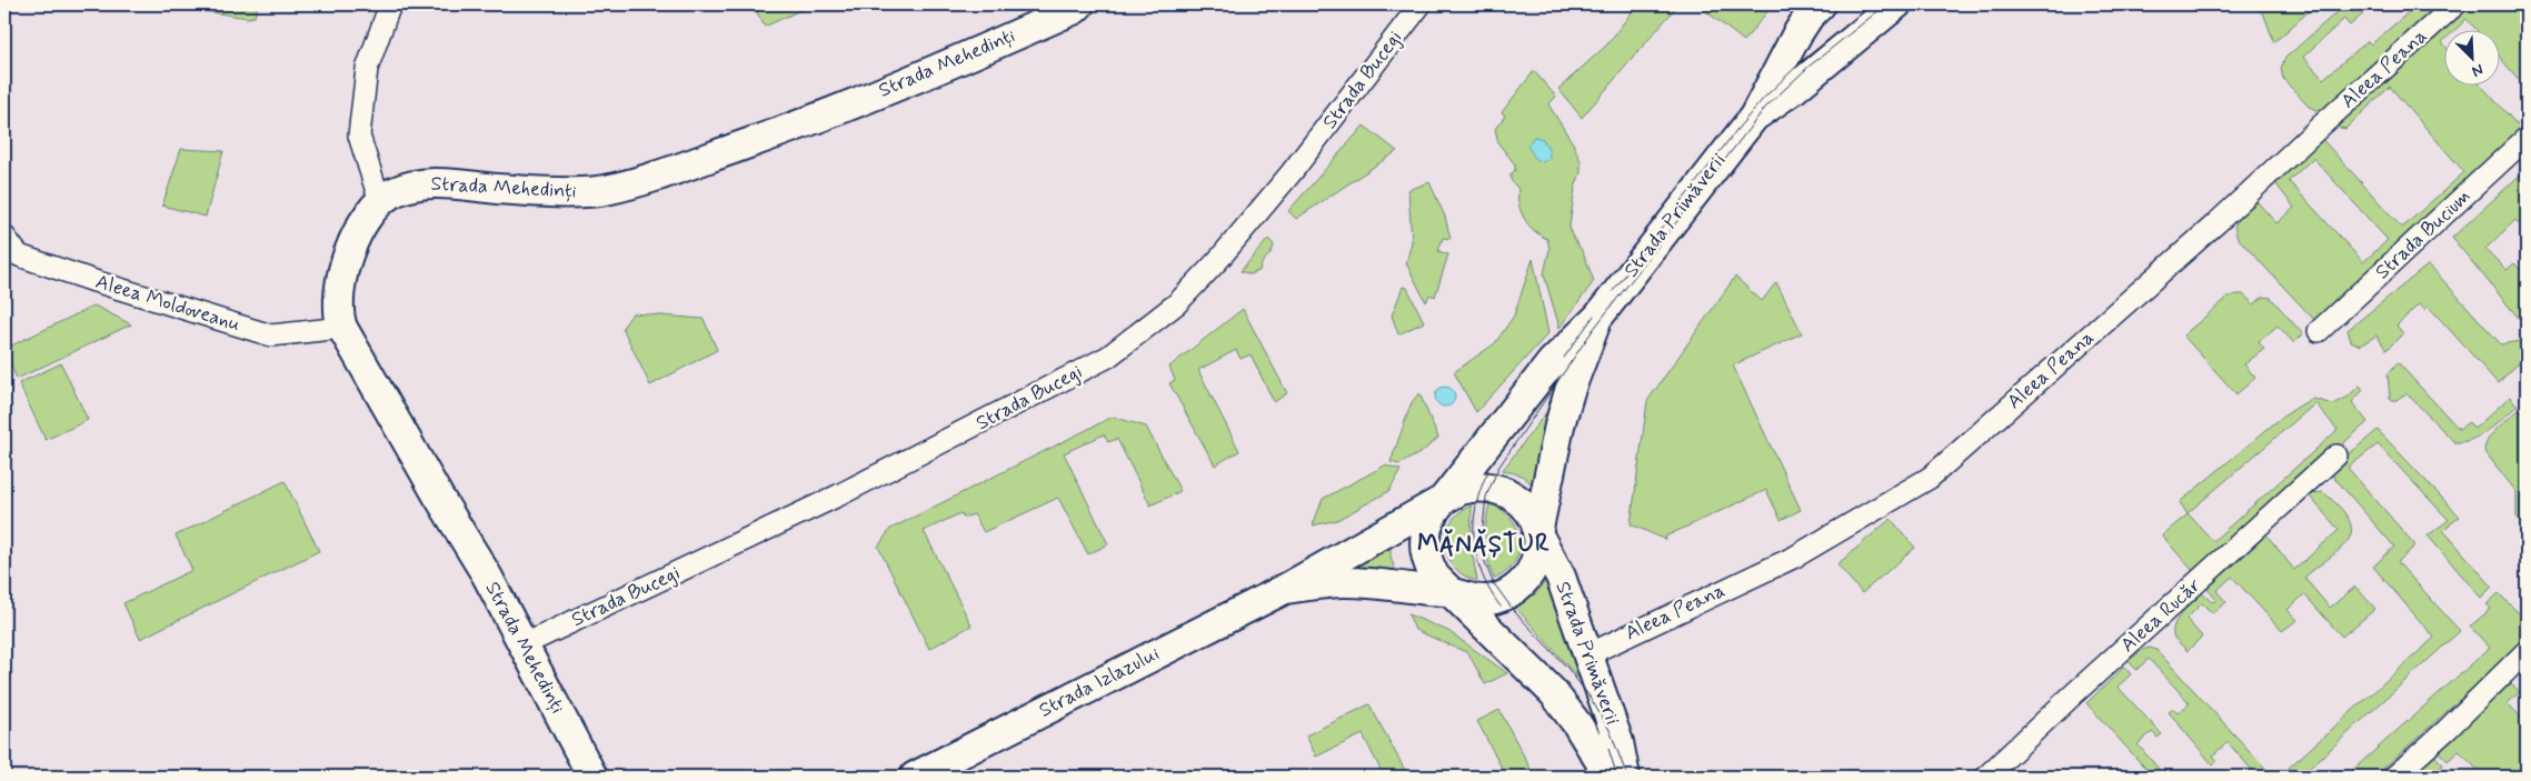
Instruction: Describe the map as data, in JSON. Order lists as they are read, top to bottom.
{
  "streets": {
    "main road": ["Strada Mehedinți", "Strada Primăverii", "Strada Izlazului"],
    "street": [
      "Aleea Peana",
      "Strada Bucegi",
      "Strada Bucium",
      "Aleea Moldoveanu",
      "Aleea Rucăr"
    ]
  },
  "crossings": [
    ["Strada Mehedinți", "Strada Bucegi"],
    ["Strada Mehedinți", "Aleea Moldoveanu"],
    ["Aleea Peana", "Strada Primăverii"],
    ["Strada Primăverii", "Strada Izlazului"]
  ],
  "districts": ["MĂNĂȘTUR"],
  "north": "bottom right"
}
